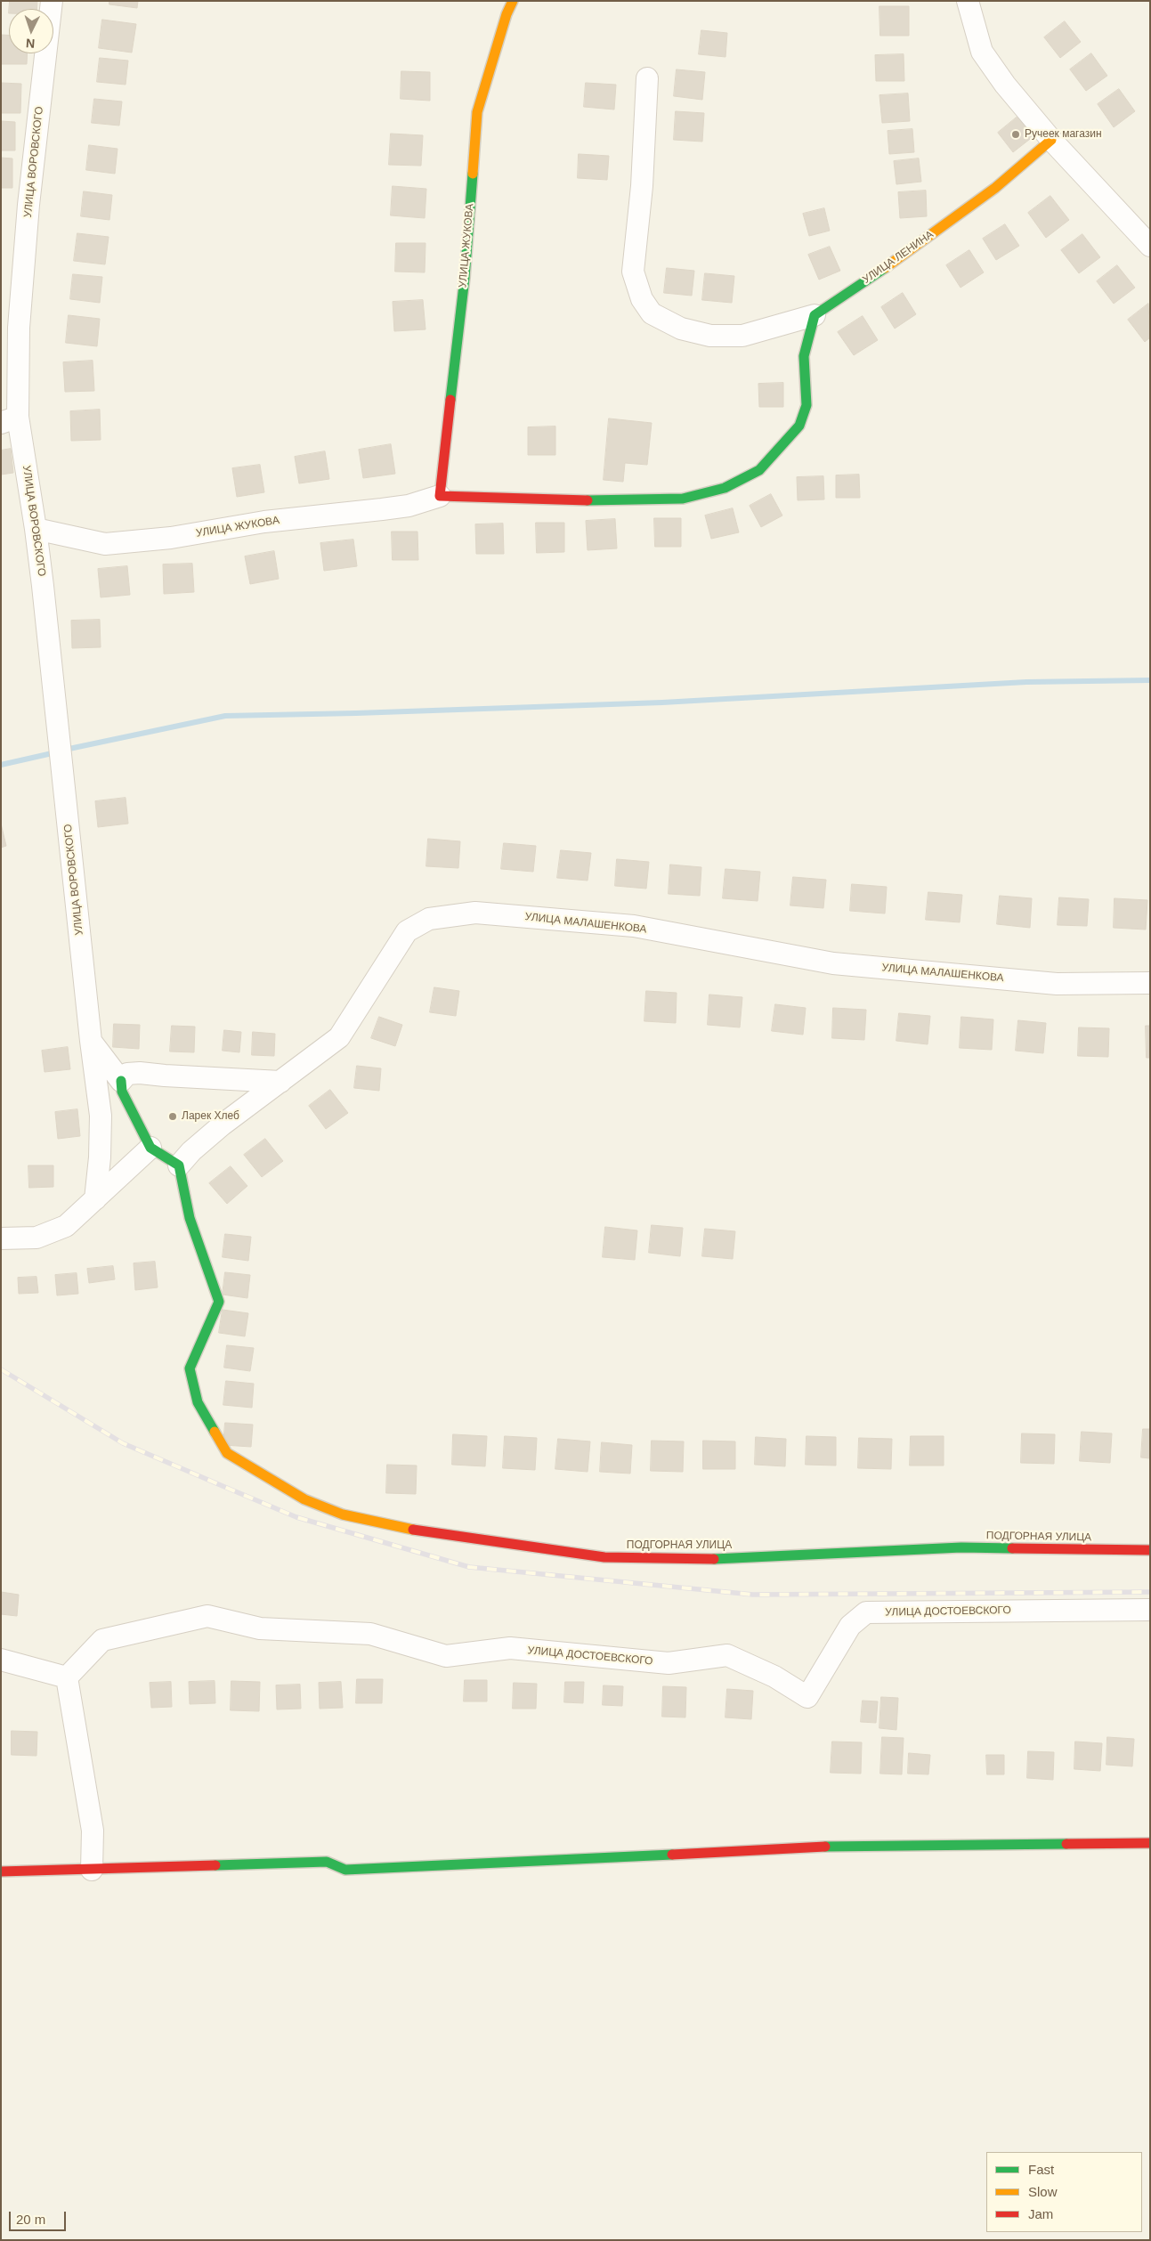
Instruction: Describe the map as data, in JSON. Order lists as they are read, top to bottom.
{
  "streets": {
    "street": [
      "УЛИЦА ВОРОВСКОГО",
      "УЛИЦА ЖУКОВА",
      "УЛИЦА ЛЕНИНА",
      "УЛИЦА МАЛАШЕНКОВА",
      "ПОДГОРНАЯ УЛИЦА",
      "УЛИЦА ДОСТОЕВСКОГО"
    ]
  },
  "crossings": [
    ["УЛИЦА ВОРОВСКОГО", "УЛИЦА ЖУКОВА"],
    ["УЛИЦА ЖУКОВА", "УЛИЦА ЛЕНИНА"],
    ["УЛИЦА МАЛАШЕНКОВА", "ПОДГОРНАЯ УЛИЦА"]
  ],
  "places": ["Ручеек магазин", "Ларек Хлеб"],
  "legend": ["Fast", "Slow", "Jam"],
  "scale_bar": "20 m",
  "north": "bottom"
}
